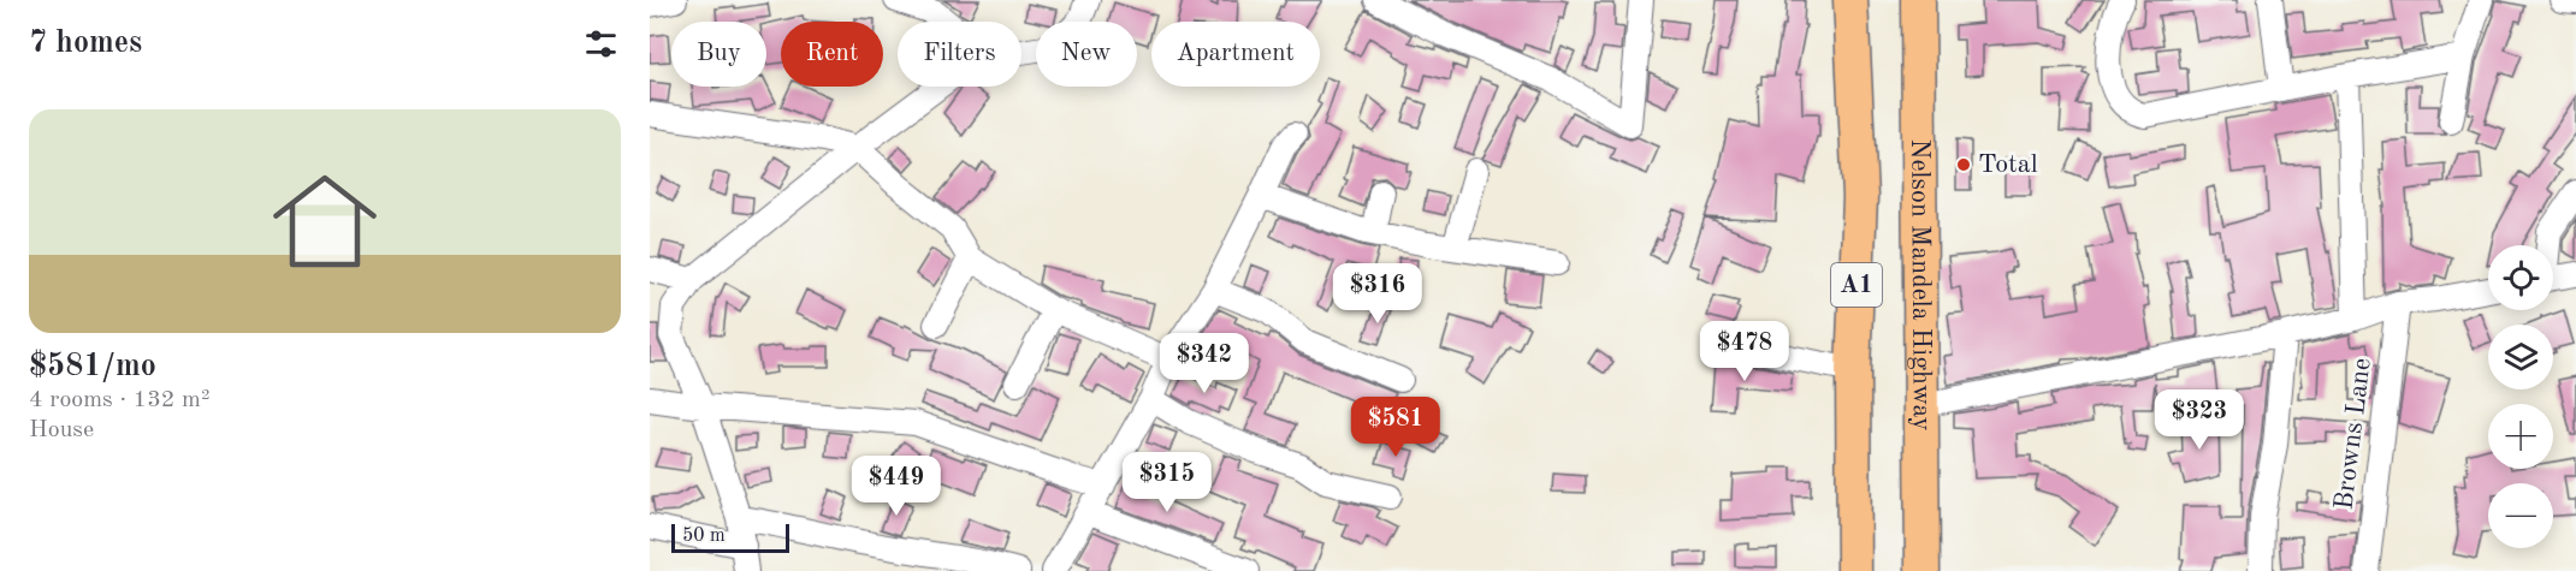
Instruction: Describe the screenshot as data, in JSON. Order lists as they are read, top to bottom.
{
  "streets": {
    "highway": ["A1", "Nelson Mandela Highway"],
    "street": ["Browns Lane"]
  },
  "places": ["Total"],
  "scale_bar": "50 m",
  "page": {
    "heading": "7 homes",
    "chip": [
      "Buy",
      "Rent",
      "Filters",
      "New",
      "Apartment"
    ],
    "list": [
      {
        "name": "$581/mo",
        "note": "4 rooms · 132 m² · House"
      }
    ],
    "map_buttons": ["+", "−"],
    "price": [
      "$316",
      "$478",
      "$342",
      "$323",
      "$581",
      "$315",
      "$449"
    ],
    "scale": "50 m"
  }
}
